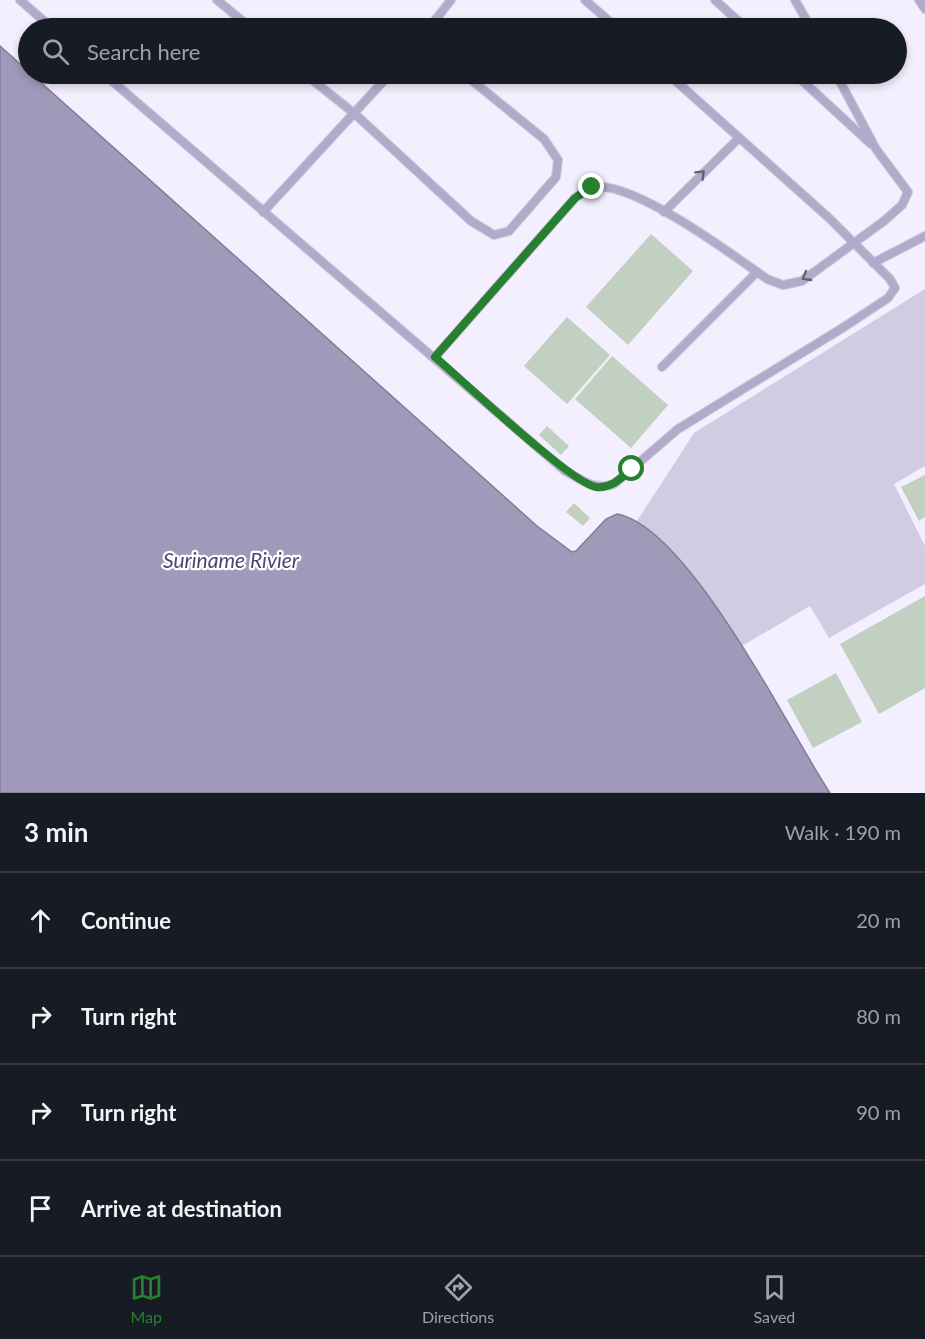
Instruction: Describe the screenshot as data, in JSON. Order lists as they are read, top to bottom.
{
  "water": ["Suriname Rivier"],
  "page": {
    "search": "Search here",
    "heading": ["3 min", "Walk · 190 m"],
    "list": [
      ["Continue", "20 m"],
      ["Turn right", "80 m"],
      ["Turn right", "90 m"],
      "Arrive at destination"
    ],
    "nav": ["Map", "Directions", "Saved"]
  }
}
